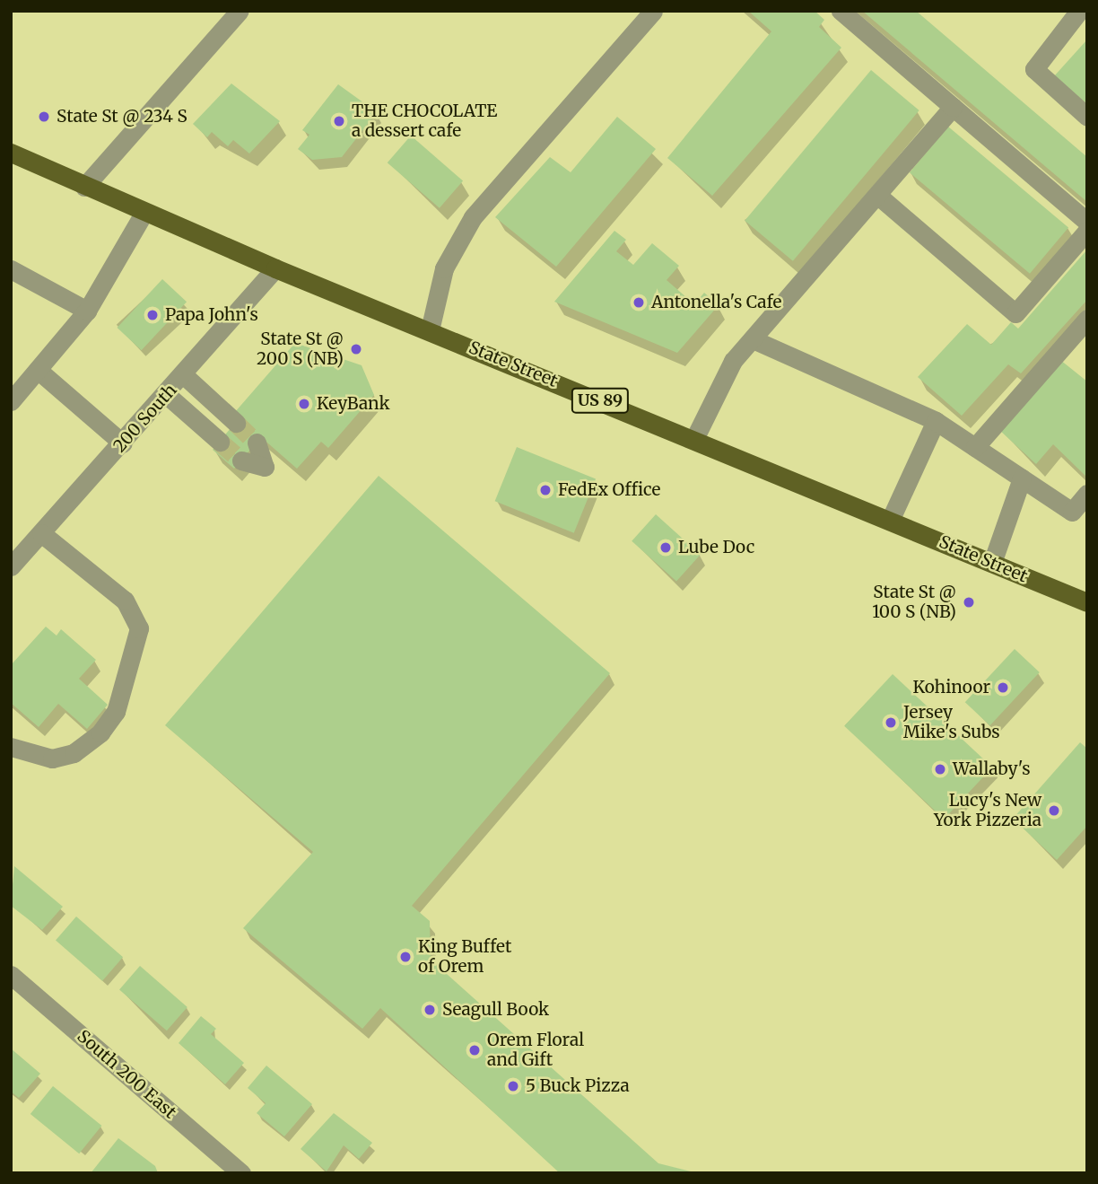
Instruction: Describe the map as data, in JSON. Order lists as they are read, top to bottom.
{
  "streets": {
    "main road": ["State Street", "US 89"],
    "street": ["200 South", "South 200 East"]
  },
  "crossings": [
    ["State Street", "200 South"]
  ],
  "places": [
    "State St @ 234 S",
    "THE CHOCOLATE a dessert cafe",
    "Antonella's Cafe",
    "Papa John's",
    "State St @ 200 S (NB)",
    "KeyBank",
    "FedEx Office",
    "Lube Doc",
    "State St @ 100 S (NB)",
    "Kohinoor",
    "Jersey Mike's Subs",
    "Wallaby's",
    "Lucy's New York Pizzeria",
    "King Buffet of Orem",
    "Seagull Book",
    "Orem Floral and Gift",
    "5 Buck Pizza"
  ]
}
